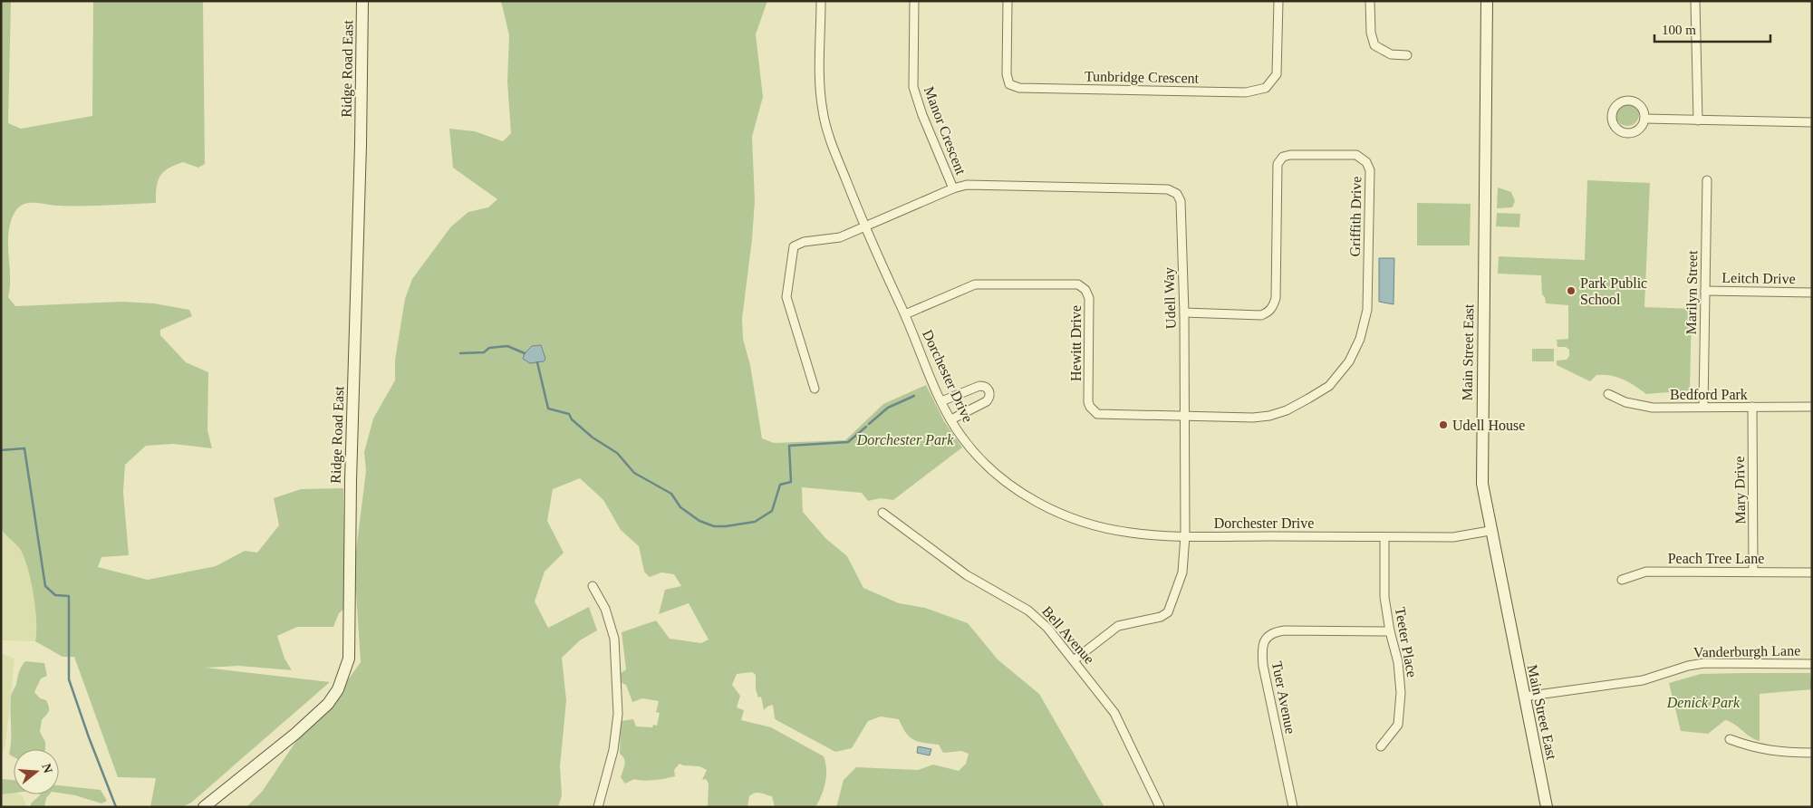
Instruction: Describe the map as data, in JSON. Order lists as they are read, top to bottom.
{
  "streets": {
    "main road": ["Ridge Road East", "Main Street East"],
    "street": [
      "Tunbridge Crescent",
      "Manor Crescent",
      "Griffith Drive",
      "Leitch Drive",
      "Marilyn Street",
      "Udell Way",
      "Hewitt Drive",
      "Dorchester Drive",
      "Bedford Park",
      "Mary Drive",
      "Peach Tree Lane",
      "Bell Avenue",
      "Teeter Place",
      "Vanderburgh Lane",
      "Tuer Avenue"
    ]
  },
  "crossings": [
    ["Manor Crescent", "Udell Way"],
    ["Griffith Drive", "Udell Way"],
    ["Griffith Drive", "Hewitt Drive"],
    ["Leitch Drive", "Marilyn Street"],
    ["Marilyn Street", "Bedford Park"],
    ["Udell Way", "Hewitt Drive"],
    ["Udell Way", "Dorchester Drive"],
    ["Udell Way", "Bell Avenue"],
    ["Hewitt Drive", "Dorchester Drive"],
    ["Main Street East", "Dorchester Drive"],
    ["Main Street East", "Vanderburgh Lane"],
    ["Dorchester Drive", "Teeter Place"],
    ["Bedford Park", "Mary Drive"],
    ["Mary Drive", "Peach Tree Lane"],
    ["Teeter Place", "Tuer Avenue"]
  ],
  "parks": ["Dorchester Park", "Denick Park"],
  "places": ["Park Public School", "Udell House"],
  "scale_bar": "100 m",
  "north": "right"
}
